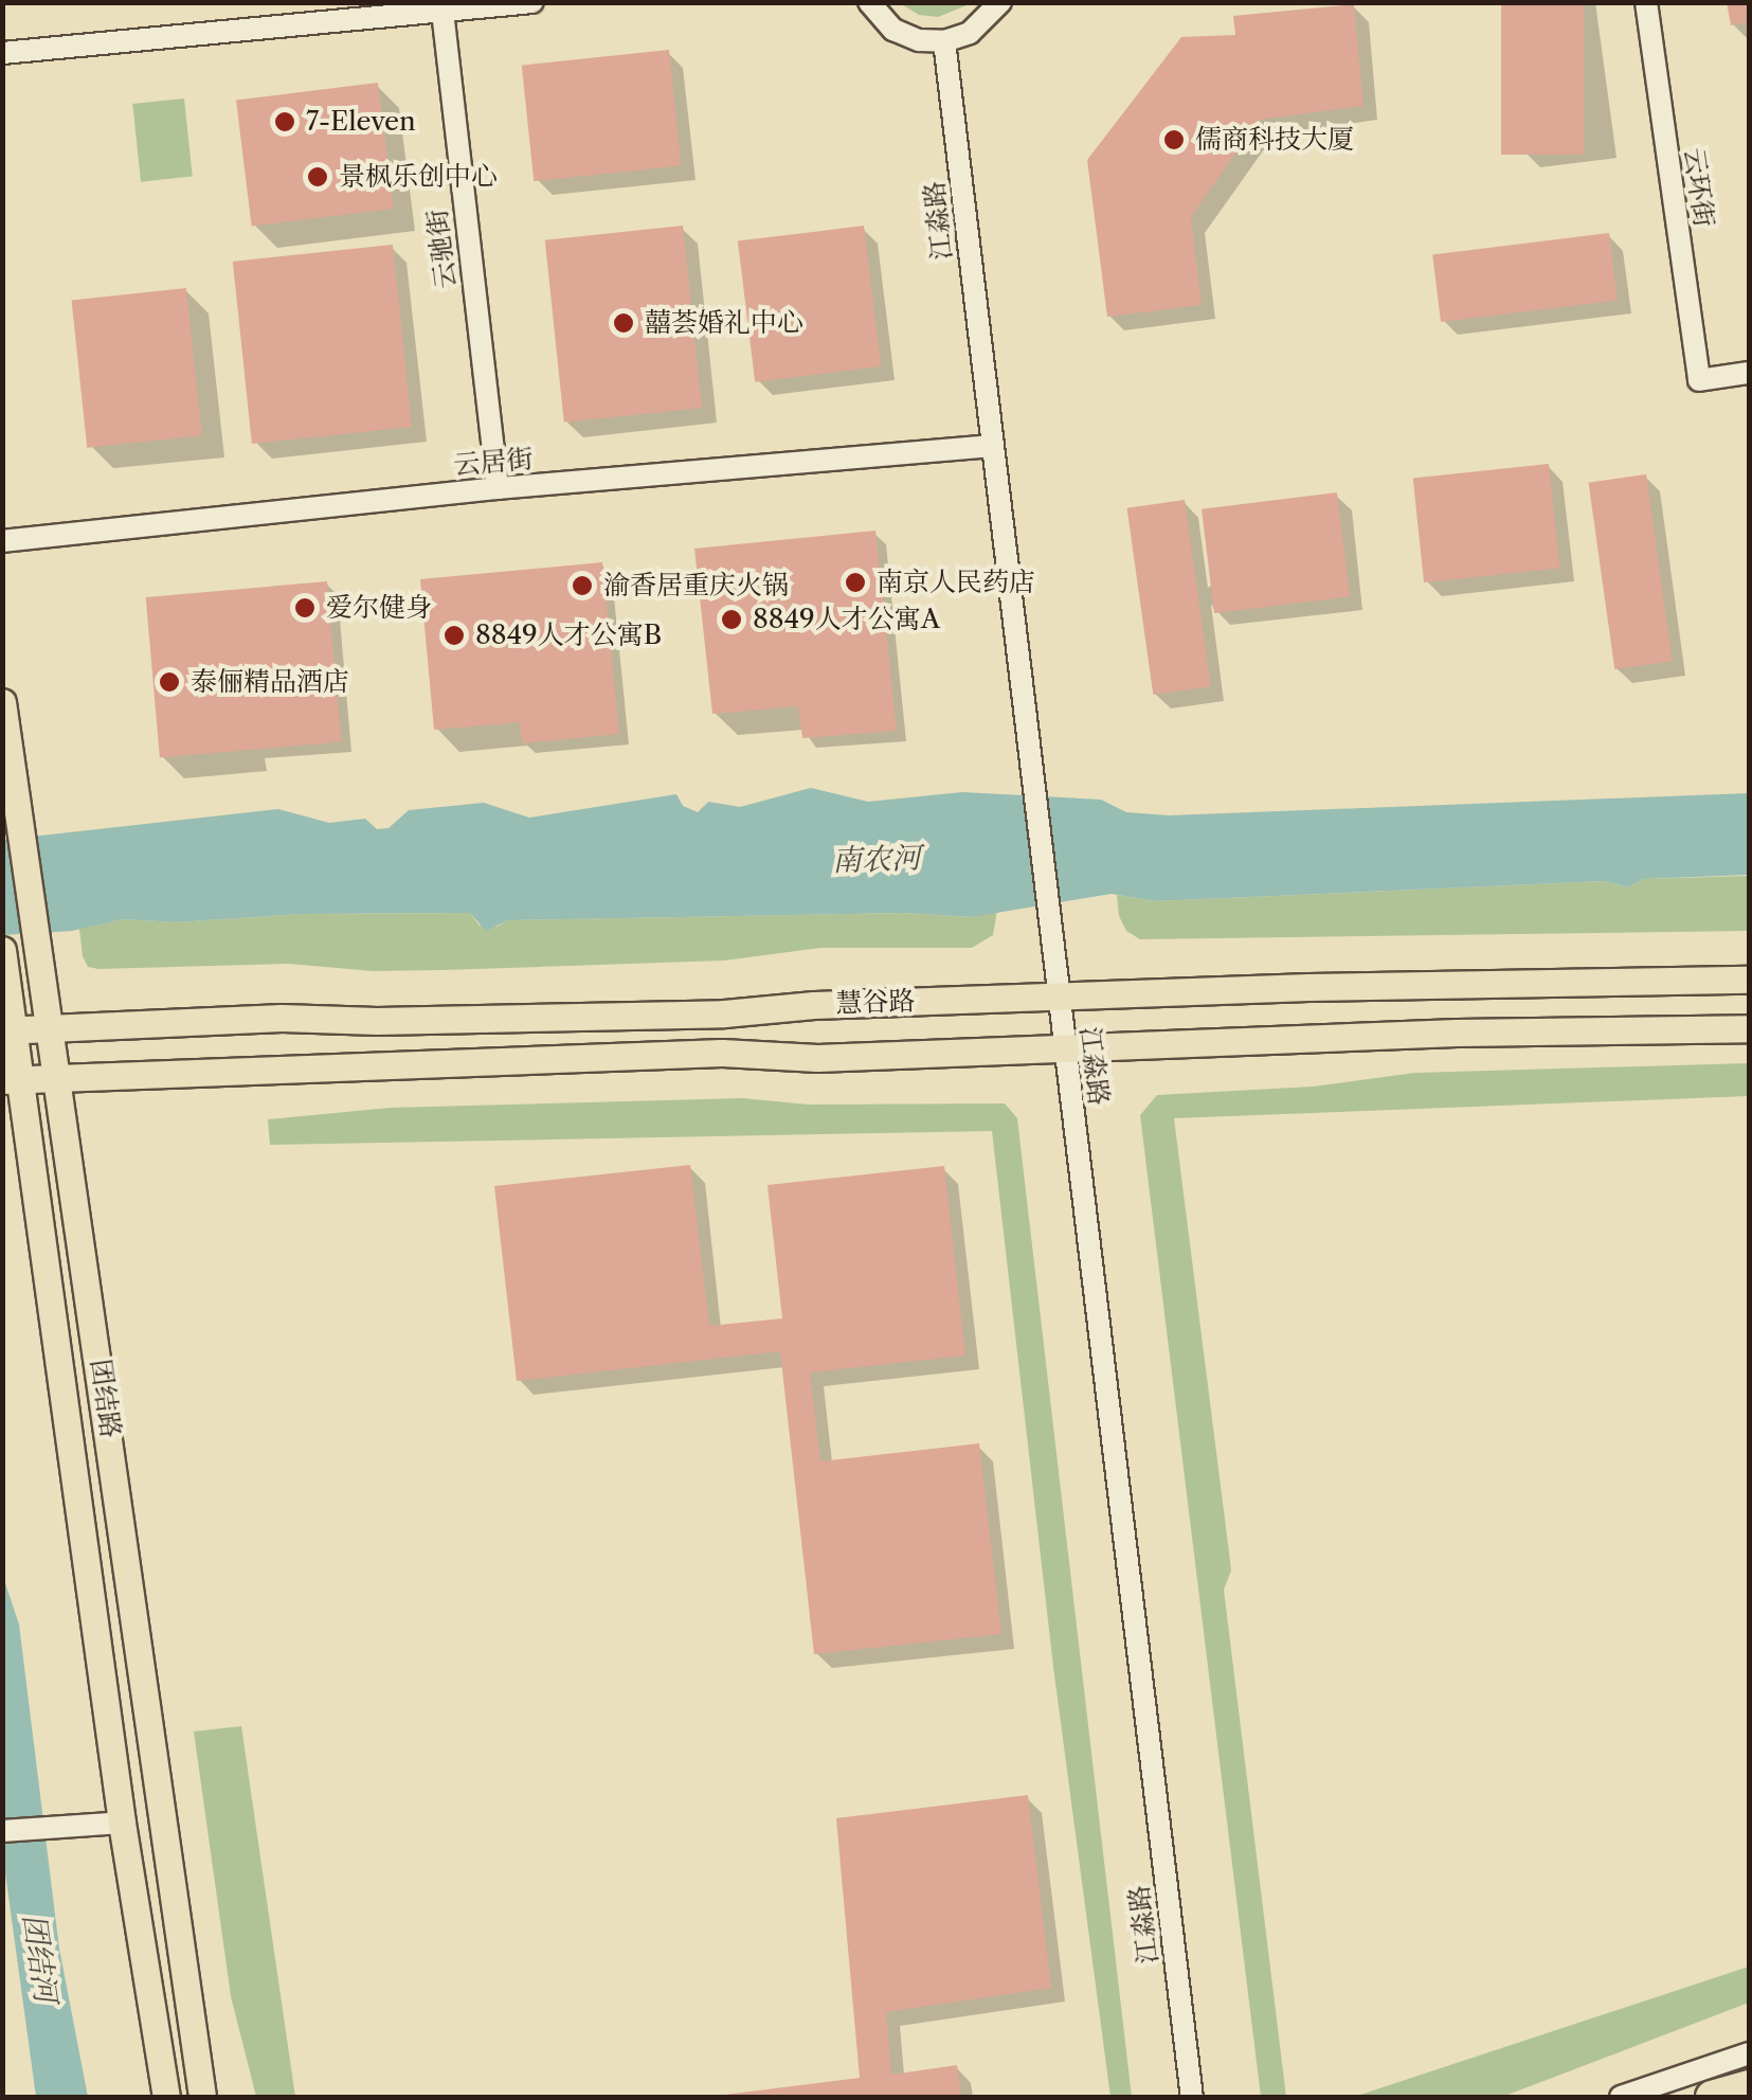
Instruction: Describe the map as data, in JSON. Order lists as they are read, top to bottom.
{
  "streets": {
    "main road": ["慧谷路", "团结路"],
    "street": [
      "云环街",
      "江淼路",
      "云驰街",
      "云居街"
    ]
  },
  "crossings": [
    ["江淼路", "云居街"],
    ["江淼路", "慧谷路"],
    ["云驰街", "云居街"],
    ["慧谷路", "团结路"]
  ],
  "water": ["南农河", "团结河"],
  "places": [
    "7-Eleven",
    "儒商科技大厦",
    "景枫乐创中心",
    "囍荟婚礼中心",
    "南京人民药店",
    "渝香居重庆火锅",
    "爱尔健身",
    "8849人才公寓A",
    "8849人才公寓B",
    "泰俪精品酒店"
  ]
}
